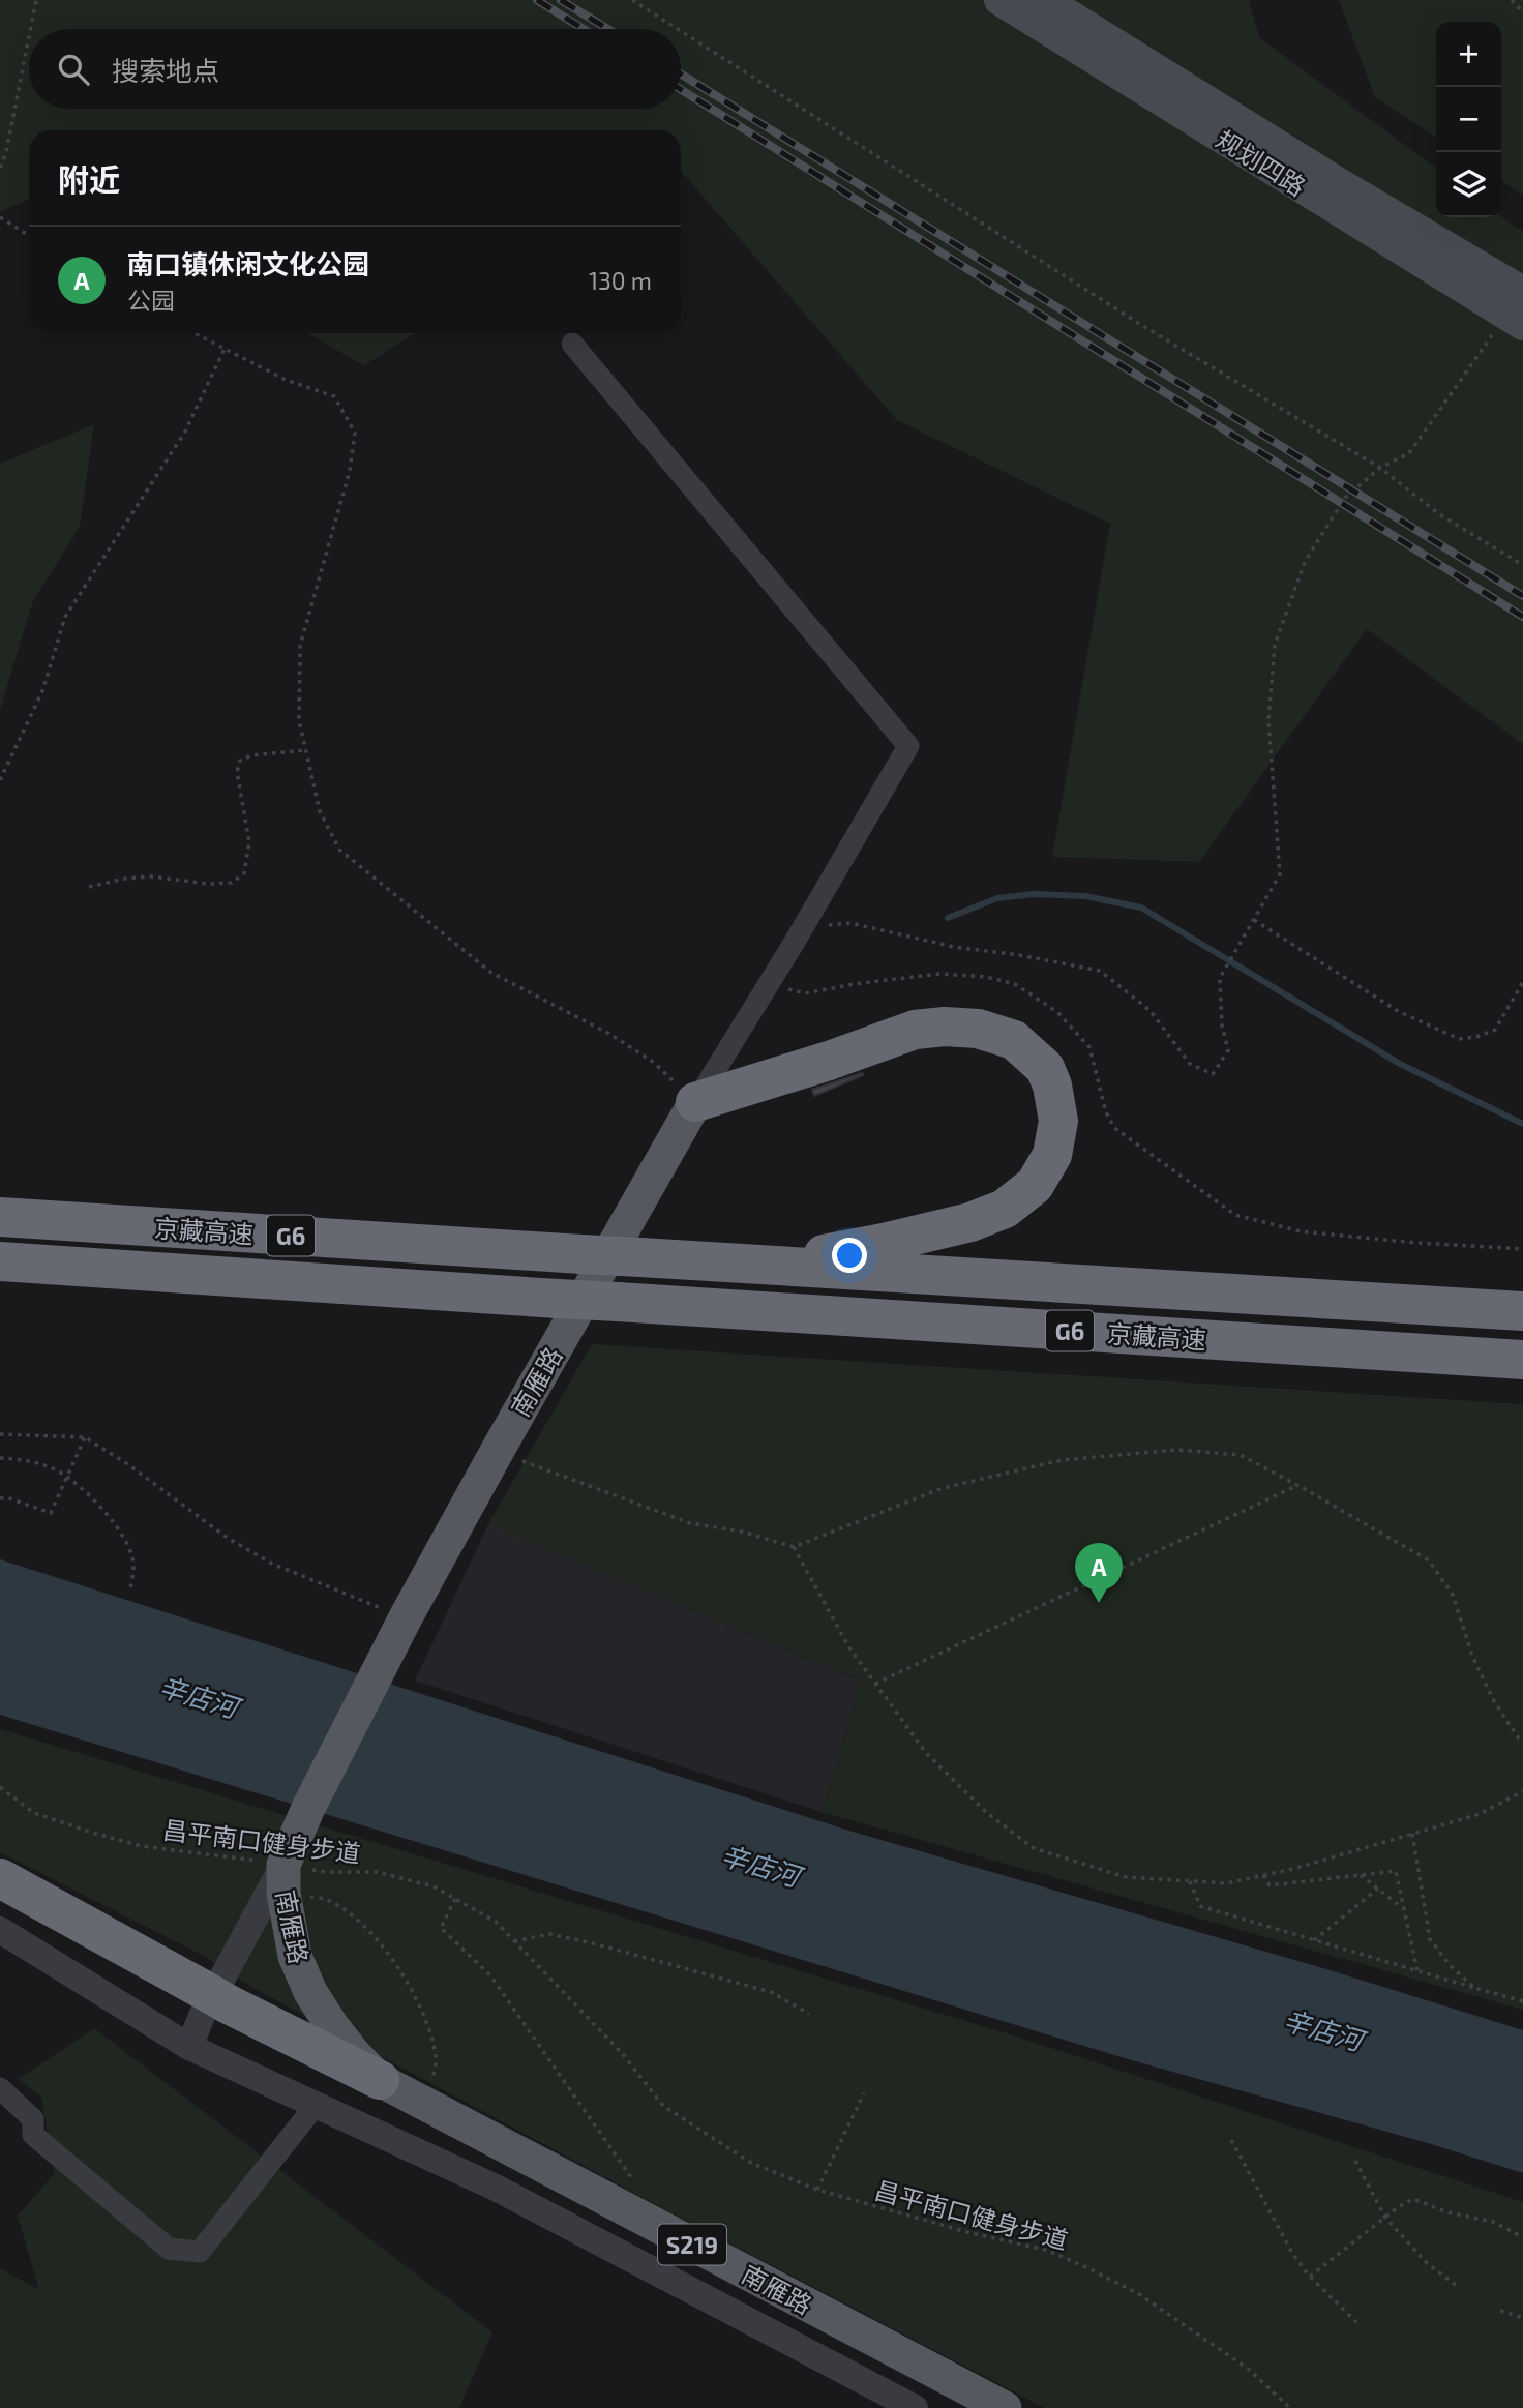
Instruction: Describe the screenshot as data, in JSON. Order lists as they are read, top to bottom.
{
  "streets": {
    "highway": ["京藏高速", "G6"],
    "main road": ["规划四路", "南雁路", "S219"],
    "path": ["昌平南口健身步道"]
  },
  "crossings": [
    ["南雁路", "昌平南口健身步道"]
  ],
  "water": ["辛店河"],
  "page": {
    "map_buttons": ["+", "−"],
    "search": "搜索地点",
    "heading": "附近",
    "list": [
      {
        "mark": "A",
        "name": "南口镇休闲文化公园",
        "note": "公园",
        "value": "130 m"
      }
    ],
    "pins": "A"
  }
}
